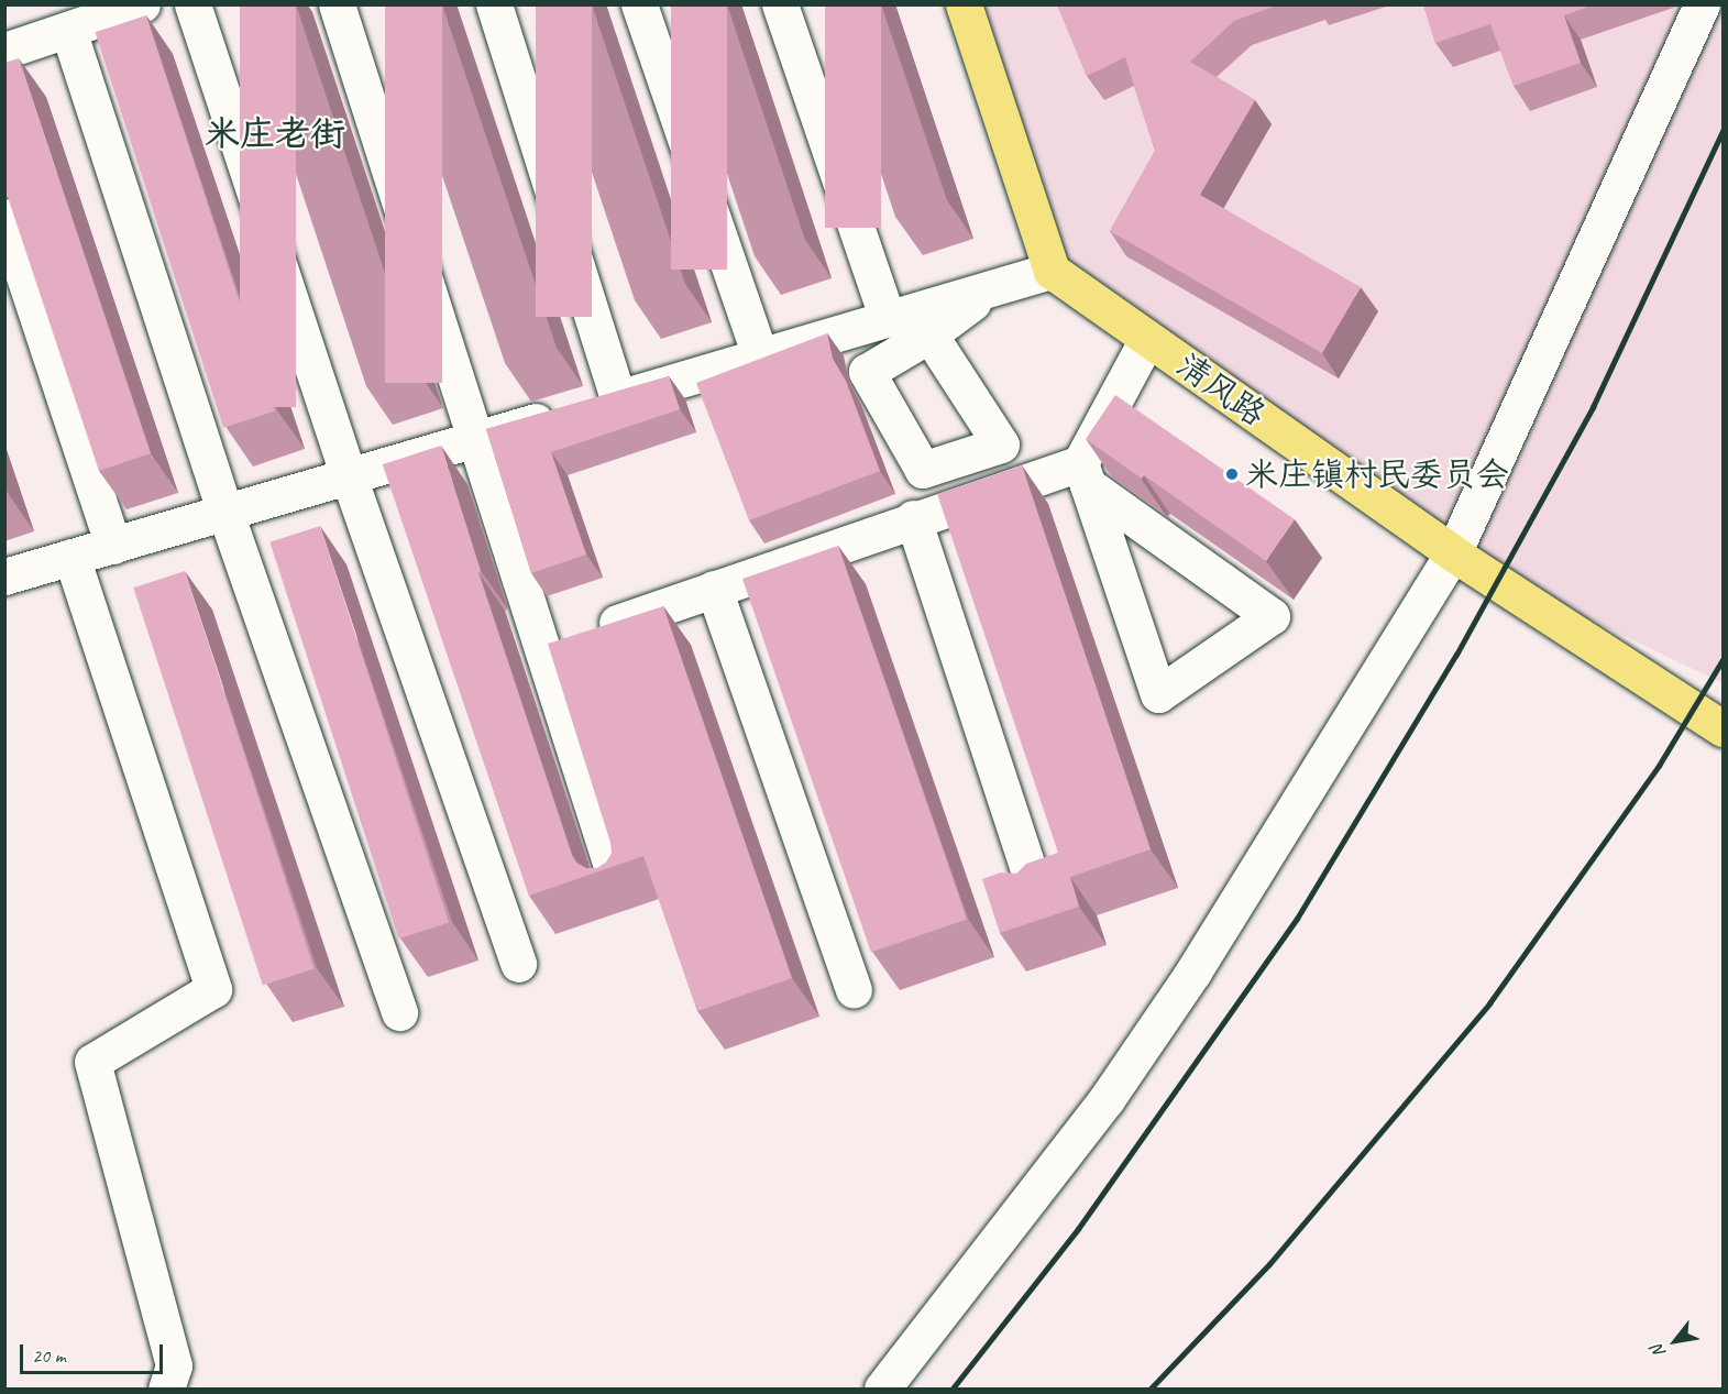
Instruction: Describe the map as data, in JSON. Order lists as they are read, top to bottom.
{
  "streets": {
    "main road": ["清风路"]
  },
  "districts": ["米庄老街"],
  "places": ["米庄镇村民委员会"],
  "scale_bar": "20 m",
  "north": "bottom left"
}
